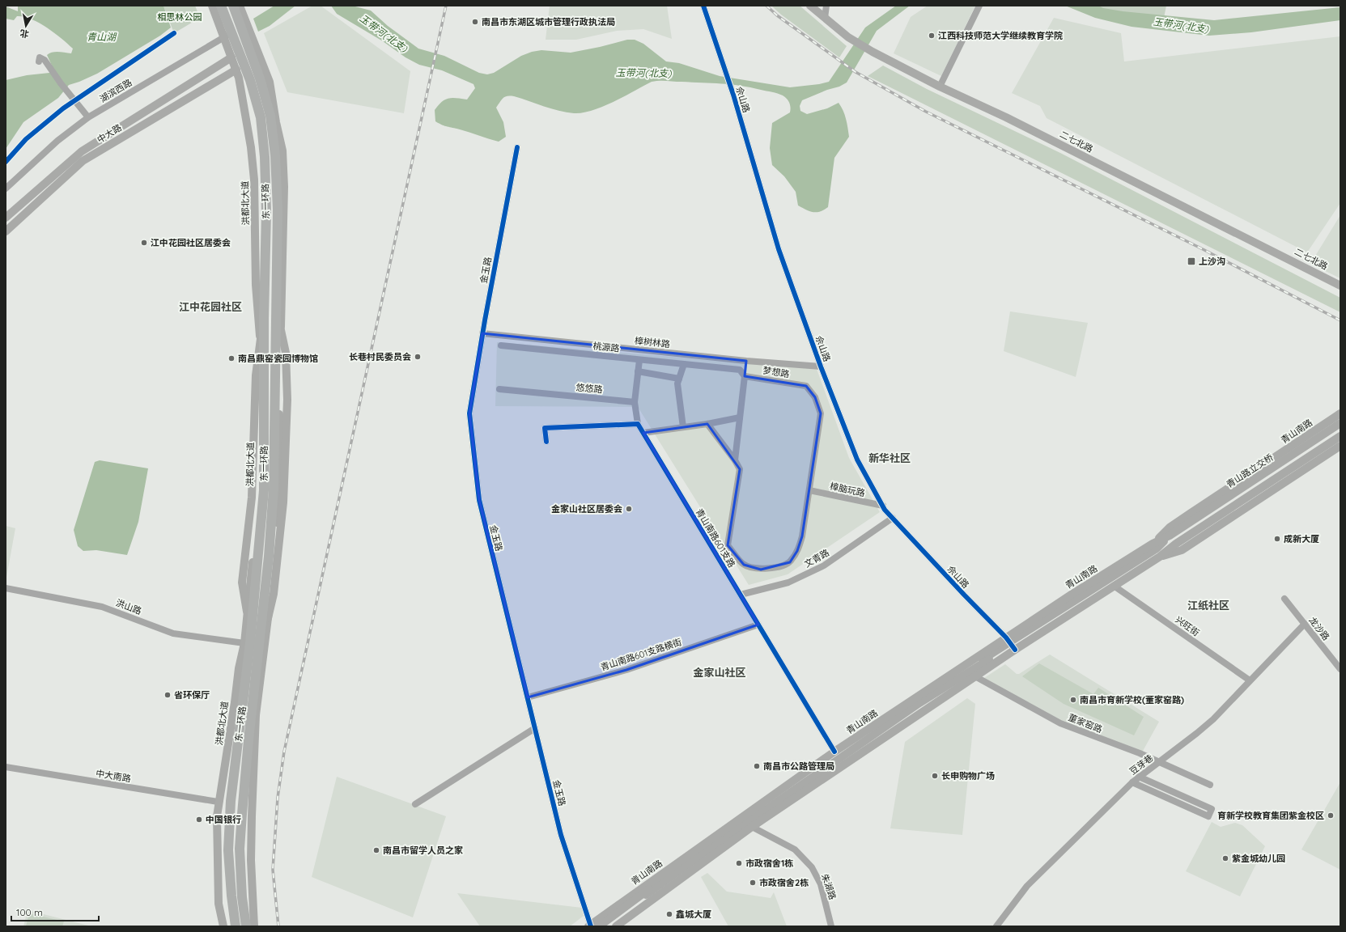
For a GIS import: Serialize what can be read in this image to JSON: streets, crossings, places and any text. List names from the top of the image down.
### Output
{
  "streets": {
    "highway": ["东一环路"],
    "main road": [
      "中大路",
      "二七北路",
      "洪都北大道",
      "青山南路",
      "青山路立交桥"
    ],
    "street": [
      "湖滨西路",
      "佘山路",
      "金玉路",
      "樟树林路",
      "桃源路",
      "梦想路",
      "悠悠路",
      "樟脑玩路",
      "青山南路601支路",
      "文青路",
      "洪山路",
      "兴旺街",
      "龙沙路",
      "青山南路601支路横街",
      "董家窑路",
      "豆芽巷",
      "中大南路",
      "朱湖路"
    ]
  },
  "crossings": [
    ["湖滨西路", "洪都北大道"],
    ["佘山路", "樟树林路"],
    ["佘山路", "青山南路"],
    ["佘山路", "樟脑玩路"],
    ["佘山路", "文青路"],
    ["中大路", "洪都北大道"],
    ["洪都北大道", "洪山路"],
    ["洪都北大道", "中大南路"],
    ["金玉路", "樟树林路"],
    ["金玉路", "青山南路"],
    ["金玉路", "青山南路601支路横街"],
    ["桃源路", "梦想路"],
    ["梦想路", "樟脑玩路"],
    ["青山南路", "青山路立交桥"],
    ["青山南路", "青山南路601支路"],
    ["青山南路", "兴旺街"],
    ["青山南路", "董家窑路"],
    ["青山南路", "朱湖路"],
    ["青山南路601支路", "文青路"],
    ["青山南路601支路", "青山南路601支路横街"],
    ["兴旺街", "豆芽巷"],
    ["龙沙路", "豆芽巷"],
    ["董家窑路", "豆芽巷"]
  ],
  "districts": [
    "江中花园社区",
    "新华社区",
    "江纸社区",
    "金家山社区"
  ],
  "water": ["玉带河(北支)", "青山湖"],
  "parks": ["相思林公园"],
  "places": {
    "other": [
      "南昌市东湖区城市管理行政执法局",
      "江西科技师范大学继续教育学院",
      "江中花园社区居委会",
      "长巷村民委员会",
      "南昌鼎窑瓷园博物馆",
      "金家山社区居委会",
      "成新大厦",
      "省环保厅",
      "南昌市育新学校(董家窑路)",
      "南昌市公路管理局",
      "长申购物广场",
      "育新学校教育集团紫金校区",
      "中国银行",
      "南昌市留学人员之家",
      "紫金城幼儿园",
      "市政宿舍1栋",
      "市政宿舍2栋",
      "鑫城大厦"
    ],
    "transit": ["上沙沟"]
  },
  "scale_bar": "100 m",
  "north": "bottom"
}
